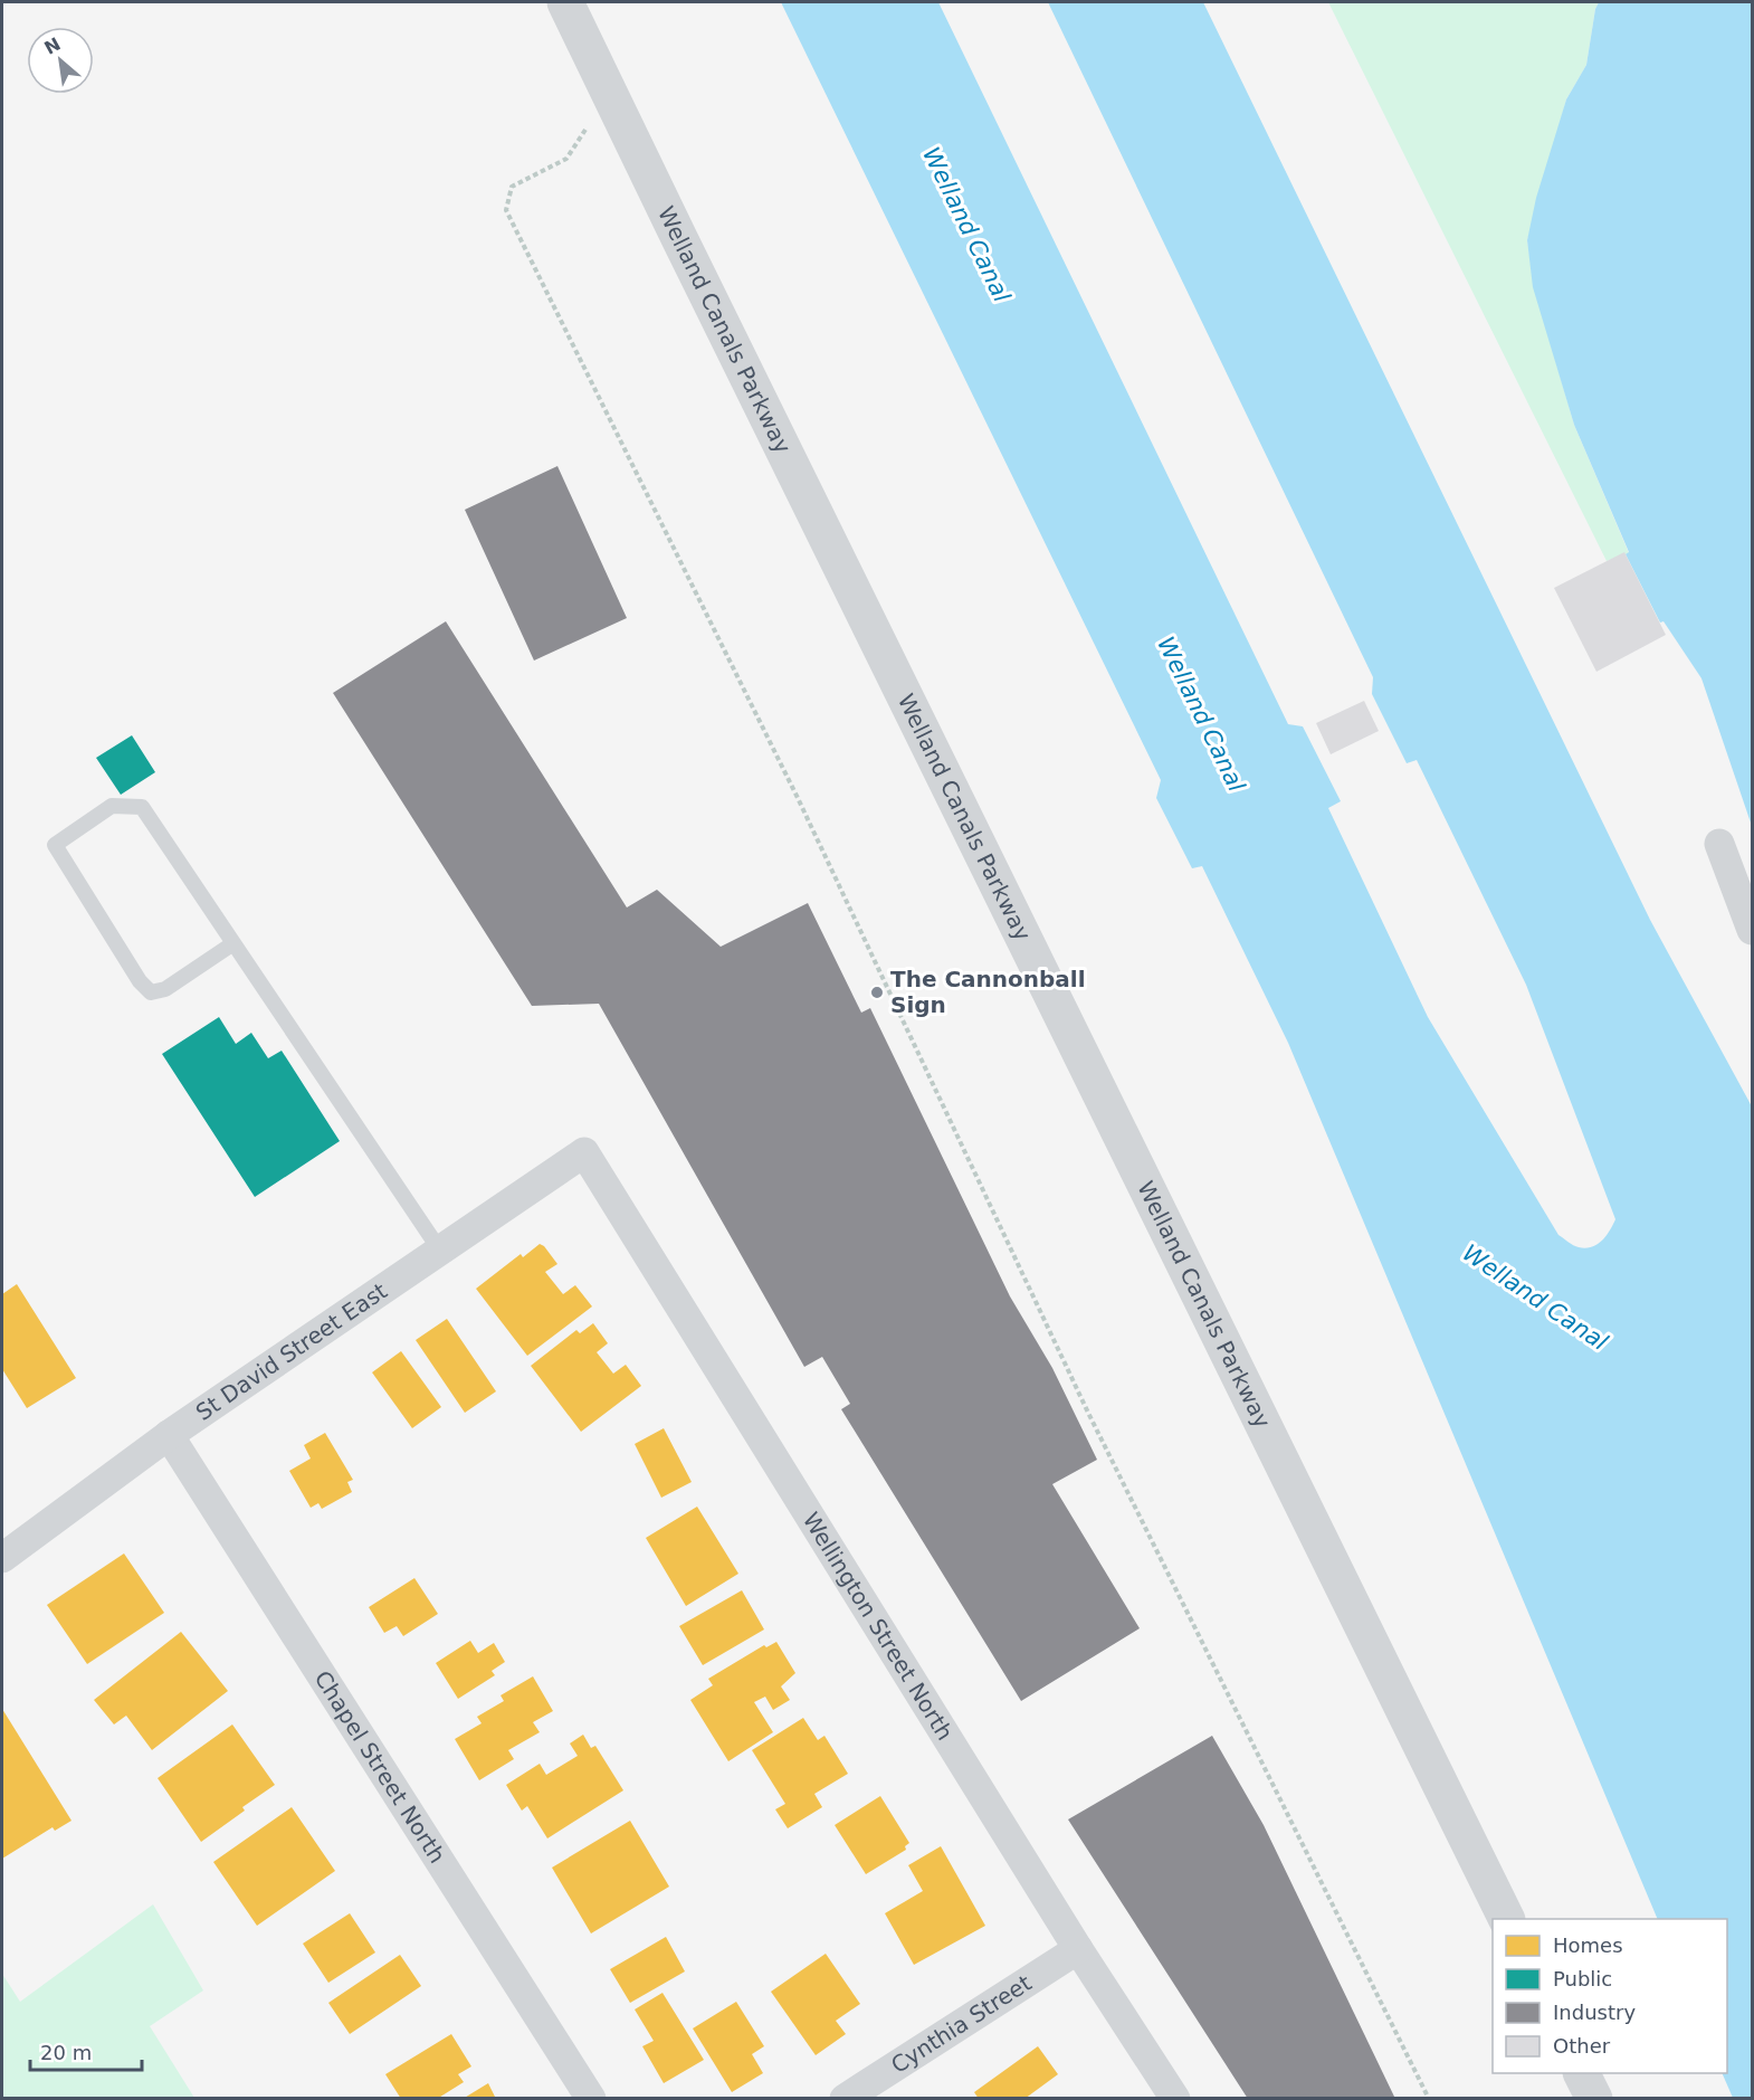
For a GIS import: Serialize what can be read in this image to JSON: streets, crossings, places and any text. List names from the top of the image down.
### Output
{
  "streets": {
    "street": [
      "Welland Canals Parkway",
      "St David Street East",
      "Wellington Street North",
      "Chapel Street North",
      "Cynthia Street"
    ]
  },
  "crossings": [
    ["St David Street East", "Wellington Street North"],
    ["St David Street East", "Chapel Street North"],
    ["Wellington Street North", "Cynthia Street"]
  ],
  "water": ["Welland Canal"],
  "places": ["The Cannonball Sign"],
  "legend": [
    "Homes",
    "Public",
    "Industry",
    "Other"
  ],
  "scale_bar": "20 m",
  "north": "top left"
}
